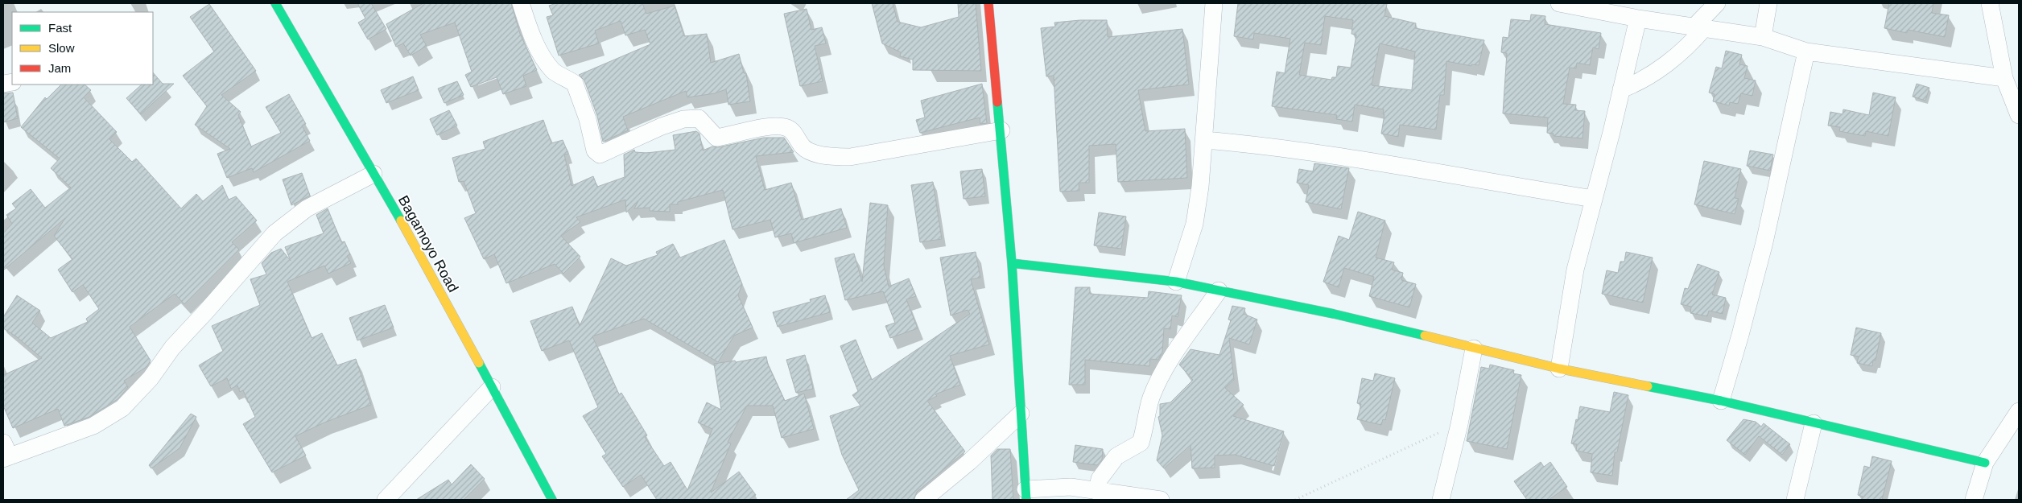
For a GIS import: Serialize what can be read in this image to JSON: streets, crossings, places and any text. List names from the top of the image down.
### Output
{
  "streets": {
    "main road": ["Bagamoyo Road"]
  },
  "legend": ["Fast", "Slow", "Jam"]
}
